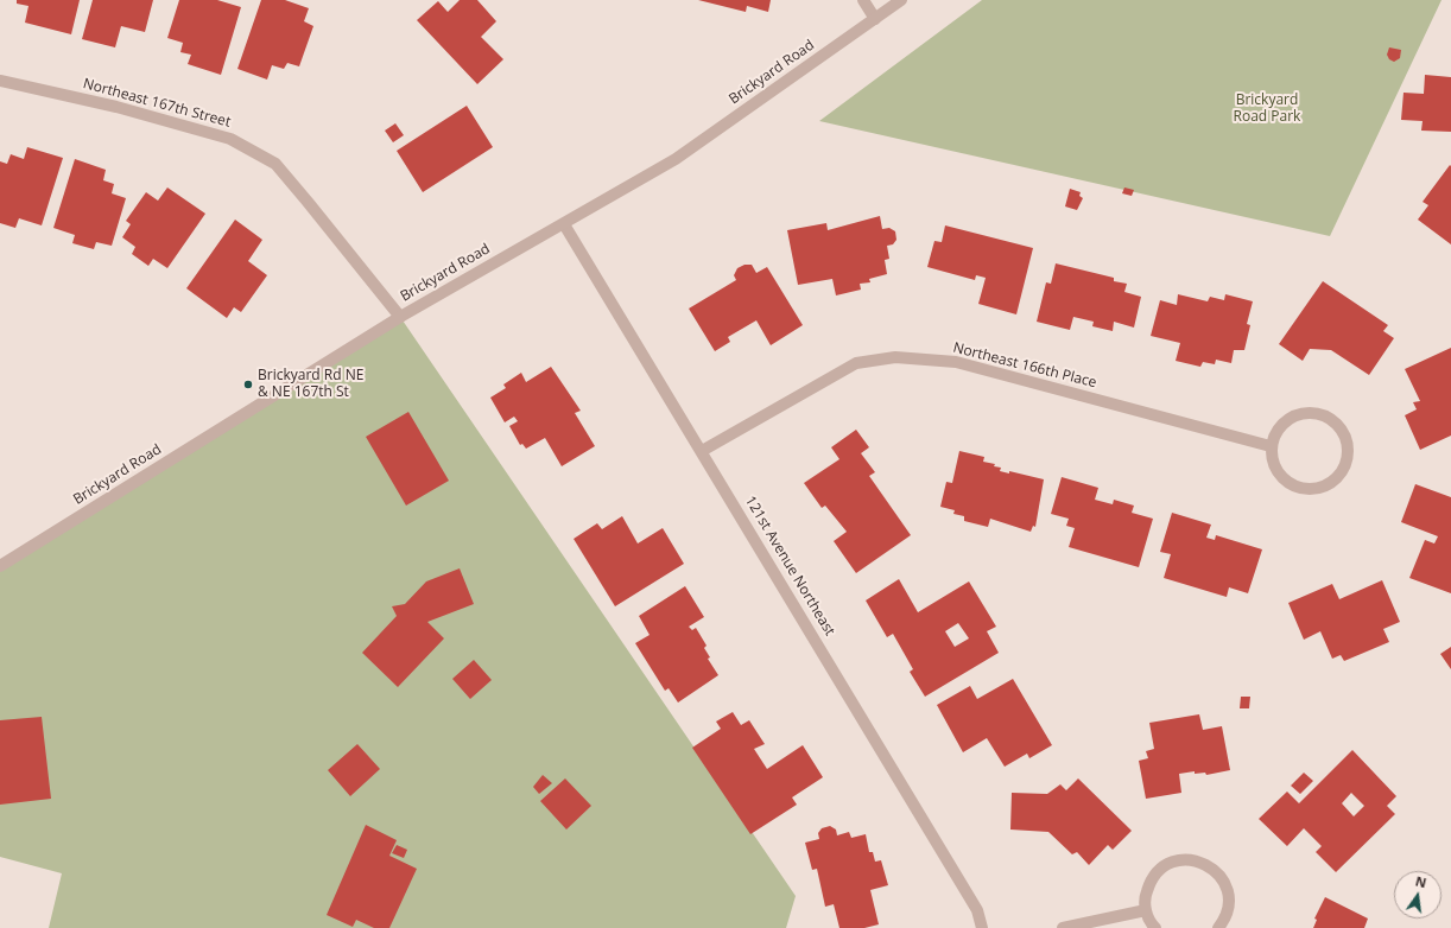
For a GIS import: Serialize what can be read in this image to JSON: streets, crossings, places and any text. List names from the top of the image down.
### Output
{
  "streets": {
    "street": [
      "Brickyard Road",
      "Northeast 167th Street",
      "Northeast 166th Place",
      "121st Avenue Northeast"
    ]
  },
  "crossings": [
    ["Brickyard Road", "Northeast 167th Street"],
    ["Brickyard Road", "121st Avenue Northeast"],
    ["Northeast 166th Place", "121st Avenue Northeast"]
  ],
  "parks": ["Brickyard Road Park"],
  "places": ["Brickyard Rd NE & NE 167th St"],
  "north": "top"
}
